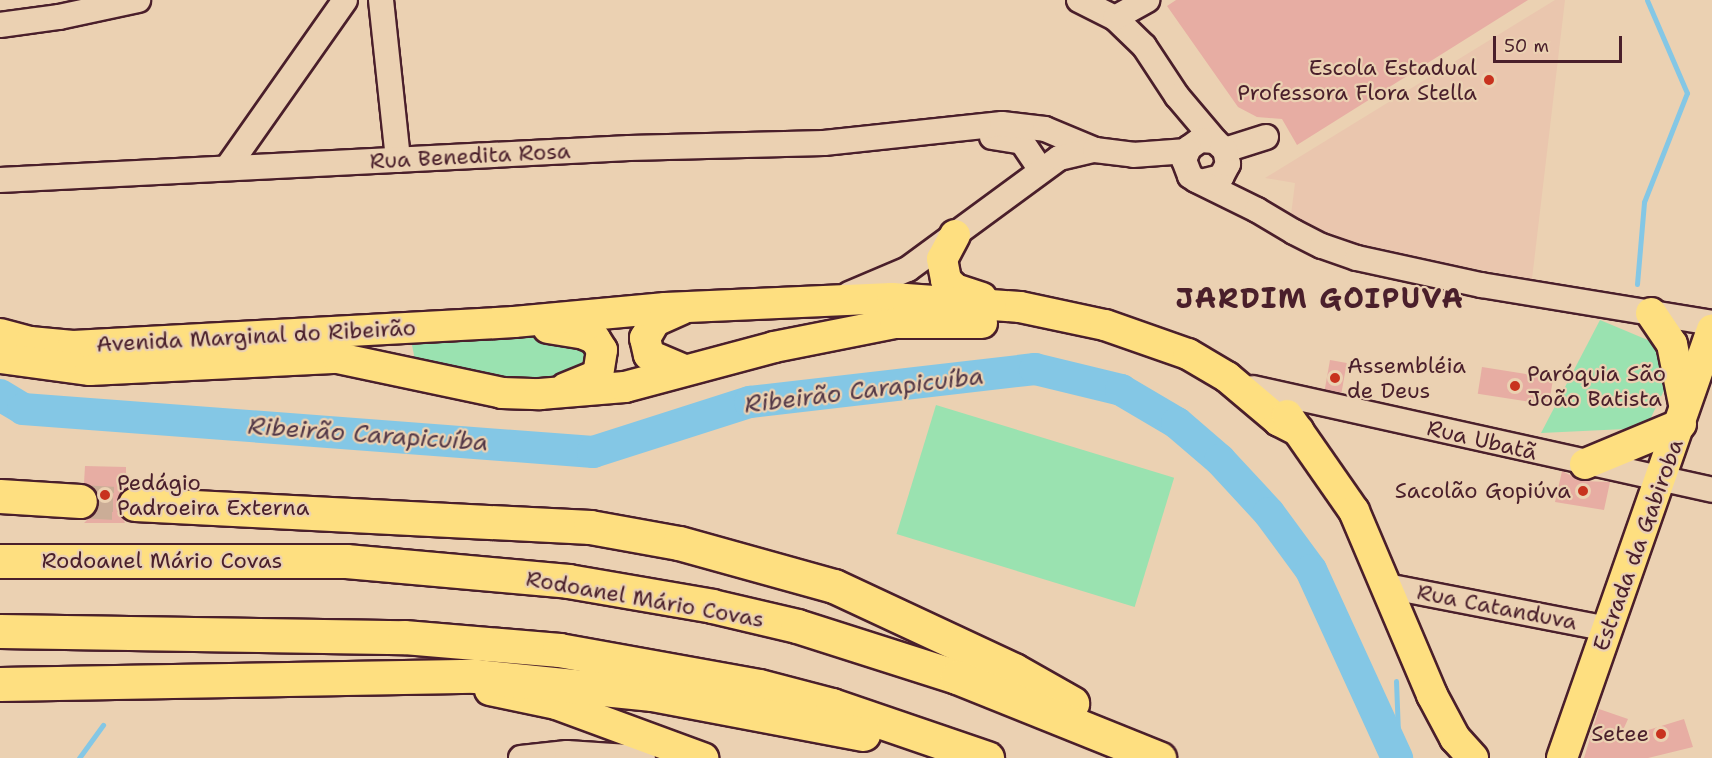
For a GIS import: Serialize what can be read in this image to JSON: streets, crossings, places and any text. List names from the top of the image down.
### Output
{
  "streets": {
    "highway": ["Rodoanel Mário Covas"],
    "main road": ["Avenida Marginal do Ribeirão", "Estrada da Gabiroba"],
    "street": ["Rua Benedita Rosa", "Rua Ubatã", "Rua Catanduva"]
  },
  "crossings": [
    ["Rua Ubatã", "Estrada da Gabiroba"],
    ["Estrada da Gabiroba", "Rua Catanduva"]
  ],
  "districts": ["JARDIM GOIPUVA"],
  "water": ["Ribeirão Carapicuíba"],
  "places": [
    "Escola Estadual Professora Flora Stella",
    "Assembléia de Deus",
    "Paróquia São João Batista",
    "Sacolão Gopiúva",
    "Pedágio Padroeira Externa",
    "Setee"
  ],
  "scale_bar": "50 m"
}
